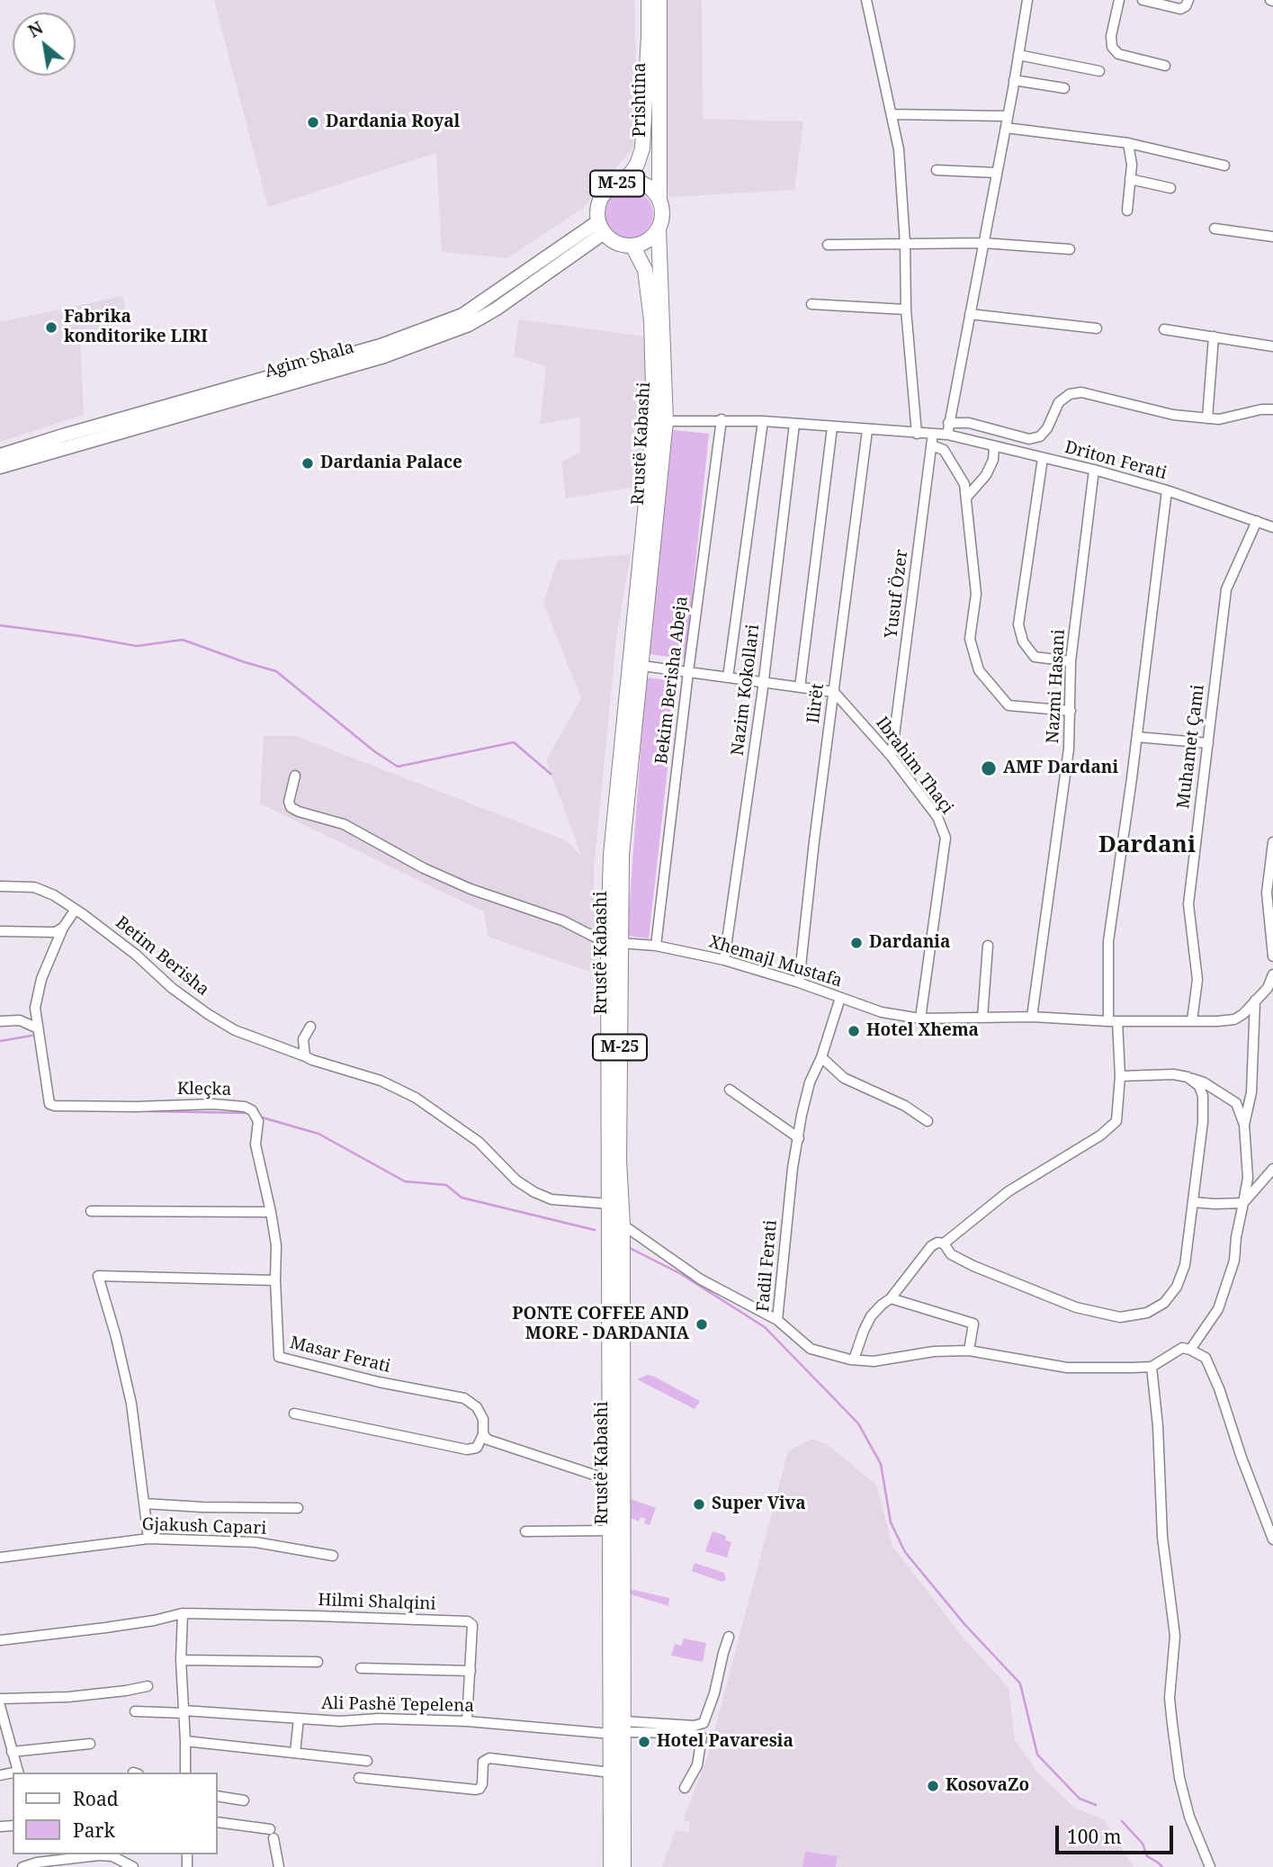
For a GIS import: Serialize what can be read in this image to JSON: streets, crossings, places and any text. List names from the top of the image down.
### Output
{
  "streets": {
    "main road": [
      "Prishtina",
      "M-25",
      "Agim Shala",
      "Rrustë Kabashi"
    ],
    "street": [
      "Driton Ferati",
      "Yusuf Özer",
      "Bekim Berisha Abeja",
      "Nazmi Hasani",
      "Nazim Kokollari",
      "Ilirët",
      "Muhamet Çami",
      "Ibrahim Thaçi",
      "Betim Berisha",
      "Xhemajl Mustafa",
      "Kleçka",
      "Fadil Ferati",
      "Masar Ferati",
      "Gjakush Capari",
      "Hilmi Shalqini",
      "Ali Pashë Tepelena"
    ]
  },
  "crossings": [
    ["Prishtina", "M-25"],
    ["Prishtina", "Agim Shala"],
    ["Prishtina", "Rrustë Kabashi"],
    ["M-25", "Agim Shala"],
    ["M-25", "Rrustë Kabashi"],
    ["Agim Shala", "Rrustë Kabashi"],
    ["Rrustë Kabashi", "Driton Ferati"],
    ["Rrustë Kabashi", "Betim Berisha"],
    ["Rrustë Kabashi", "Xhemajl Mustafa"],
    ["Rrustë Kabashi", "Ali Pashë Tepelena"],
    ["Driton Ferati", "Yusuf Özer"],
    ["Driton Ferati", "Bekim Berisha Abeja"],
    ["Driton Ferati", "Nazmi Hasani"],
    ["Driton Ferati", "Nazim Kokollari"],
    ["Driton Ferati", "Ilirët"],
    ["Driton Ferati", "Muhamet Çami"],
    ["Yusuf Özer", "Ibrahim Thaçi"],
    ["Bekim Berisha Abeja", "Xhemajl Mustafa"],
    ["Nazmi Hasani", "Xhemajl Mustafa"],
    ["Nazim Kokollari", "Xhemajl Mustafa"],
    ["Ilirët", "Ibrahim Thaçi"],
    ["Ilirët", "Xhemajl Mustafa"],
    ["Muhamet Çami", "Xhemajl Mustafa"],
    ["Ibrahim Thaçi", "Xhemajl Mustafa"],
    ["Xhemajl Mustafa", "Fadil Ferati"],
    ["Kleçka", "Masar Ferati"],
    ["Hilmi Shalqini", "Ali Pashë Tepelena"]
  ],
  "districts": ["Dardani"],
  "places": [
    "Dardania Royal",
    "Fabrika konditorike LIRI",
    "Dardania Palace",
    "AMF Dardani",
    "Dardania",
    "Hotel Xhema",
    "PONTE COFFEE AND MORE - DARDANIA",
    "Super Viva",
    "Hotel Pavaresia",
    "KosovaZo"
  ],
  "legend": ["Road", "Park"],
  "scale_bar": "100 m",
  "north": "top left"
}
